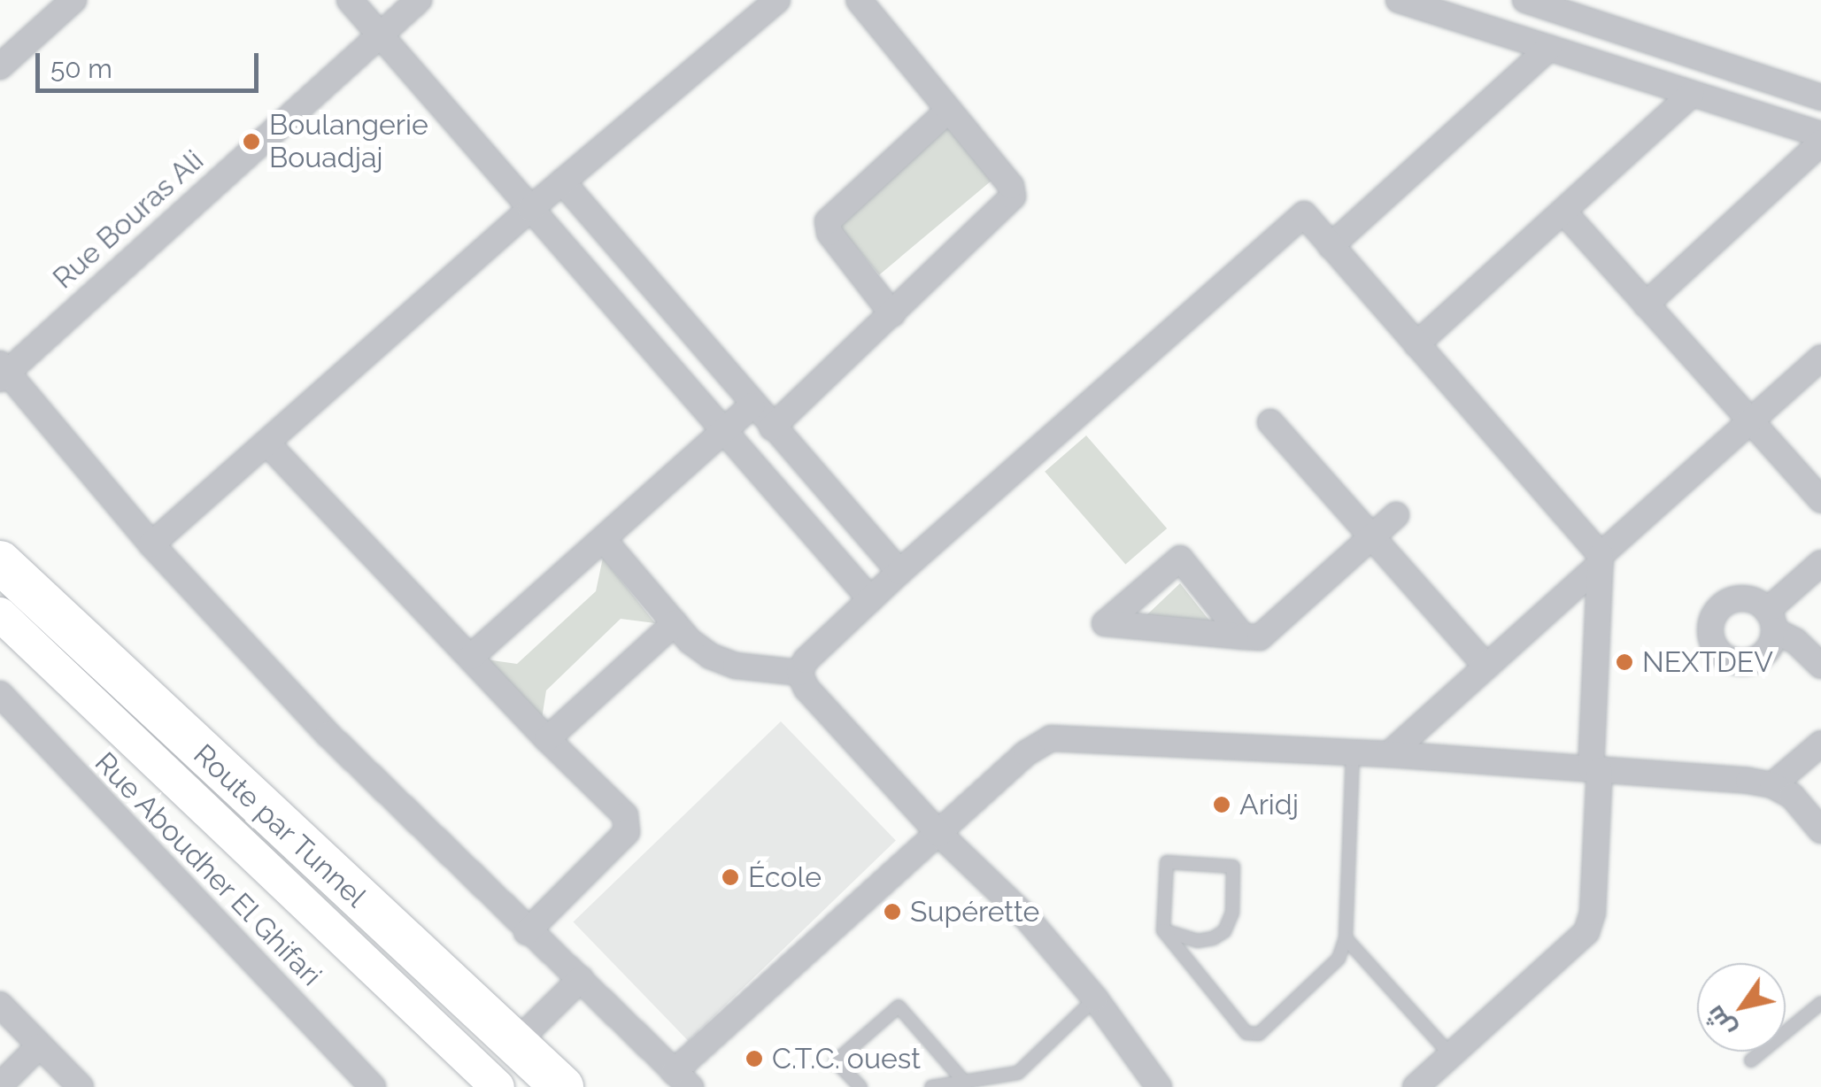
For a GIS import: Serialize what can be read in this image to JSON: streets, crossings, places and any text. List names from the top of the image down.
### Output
{
  "streets": {
    "highway": ["Route par Tunnel"],
    "street": ["Rue Bouras Ali", "Rue Aboudher El Ghifari"]
  },
  "places": [
    "Boulangerie Bouadjaj",
    "NEXTDEV",
    "Aridj",
    "École",
    "Supérette",
    "C.T.C. ouest"
  ],
  "scale_bar": "50 m",
  "north": "bottom left"
}
